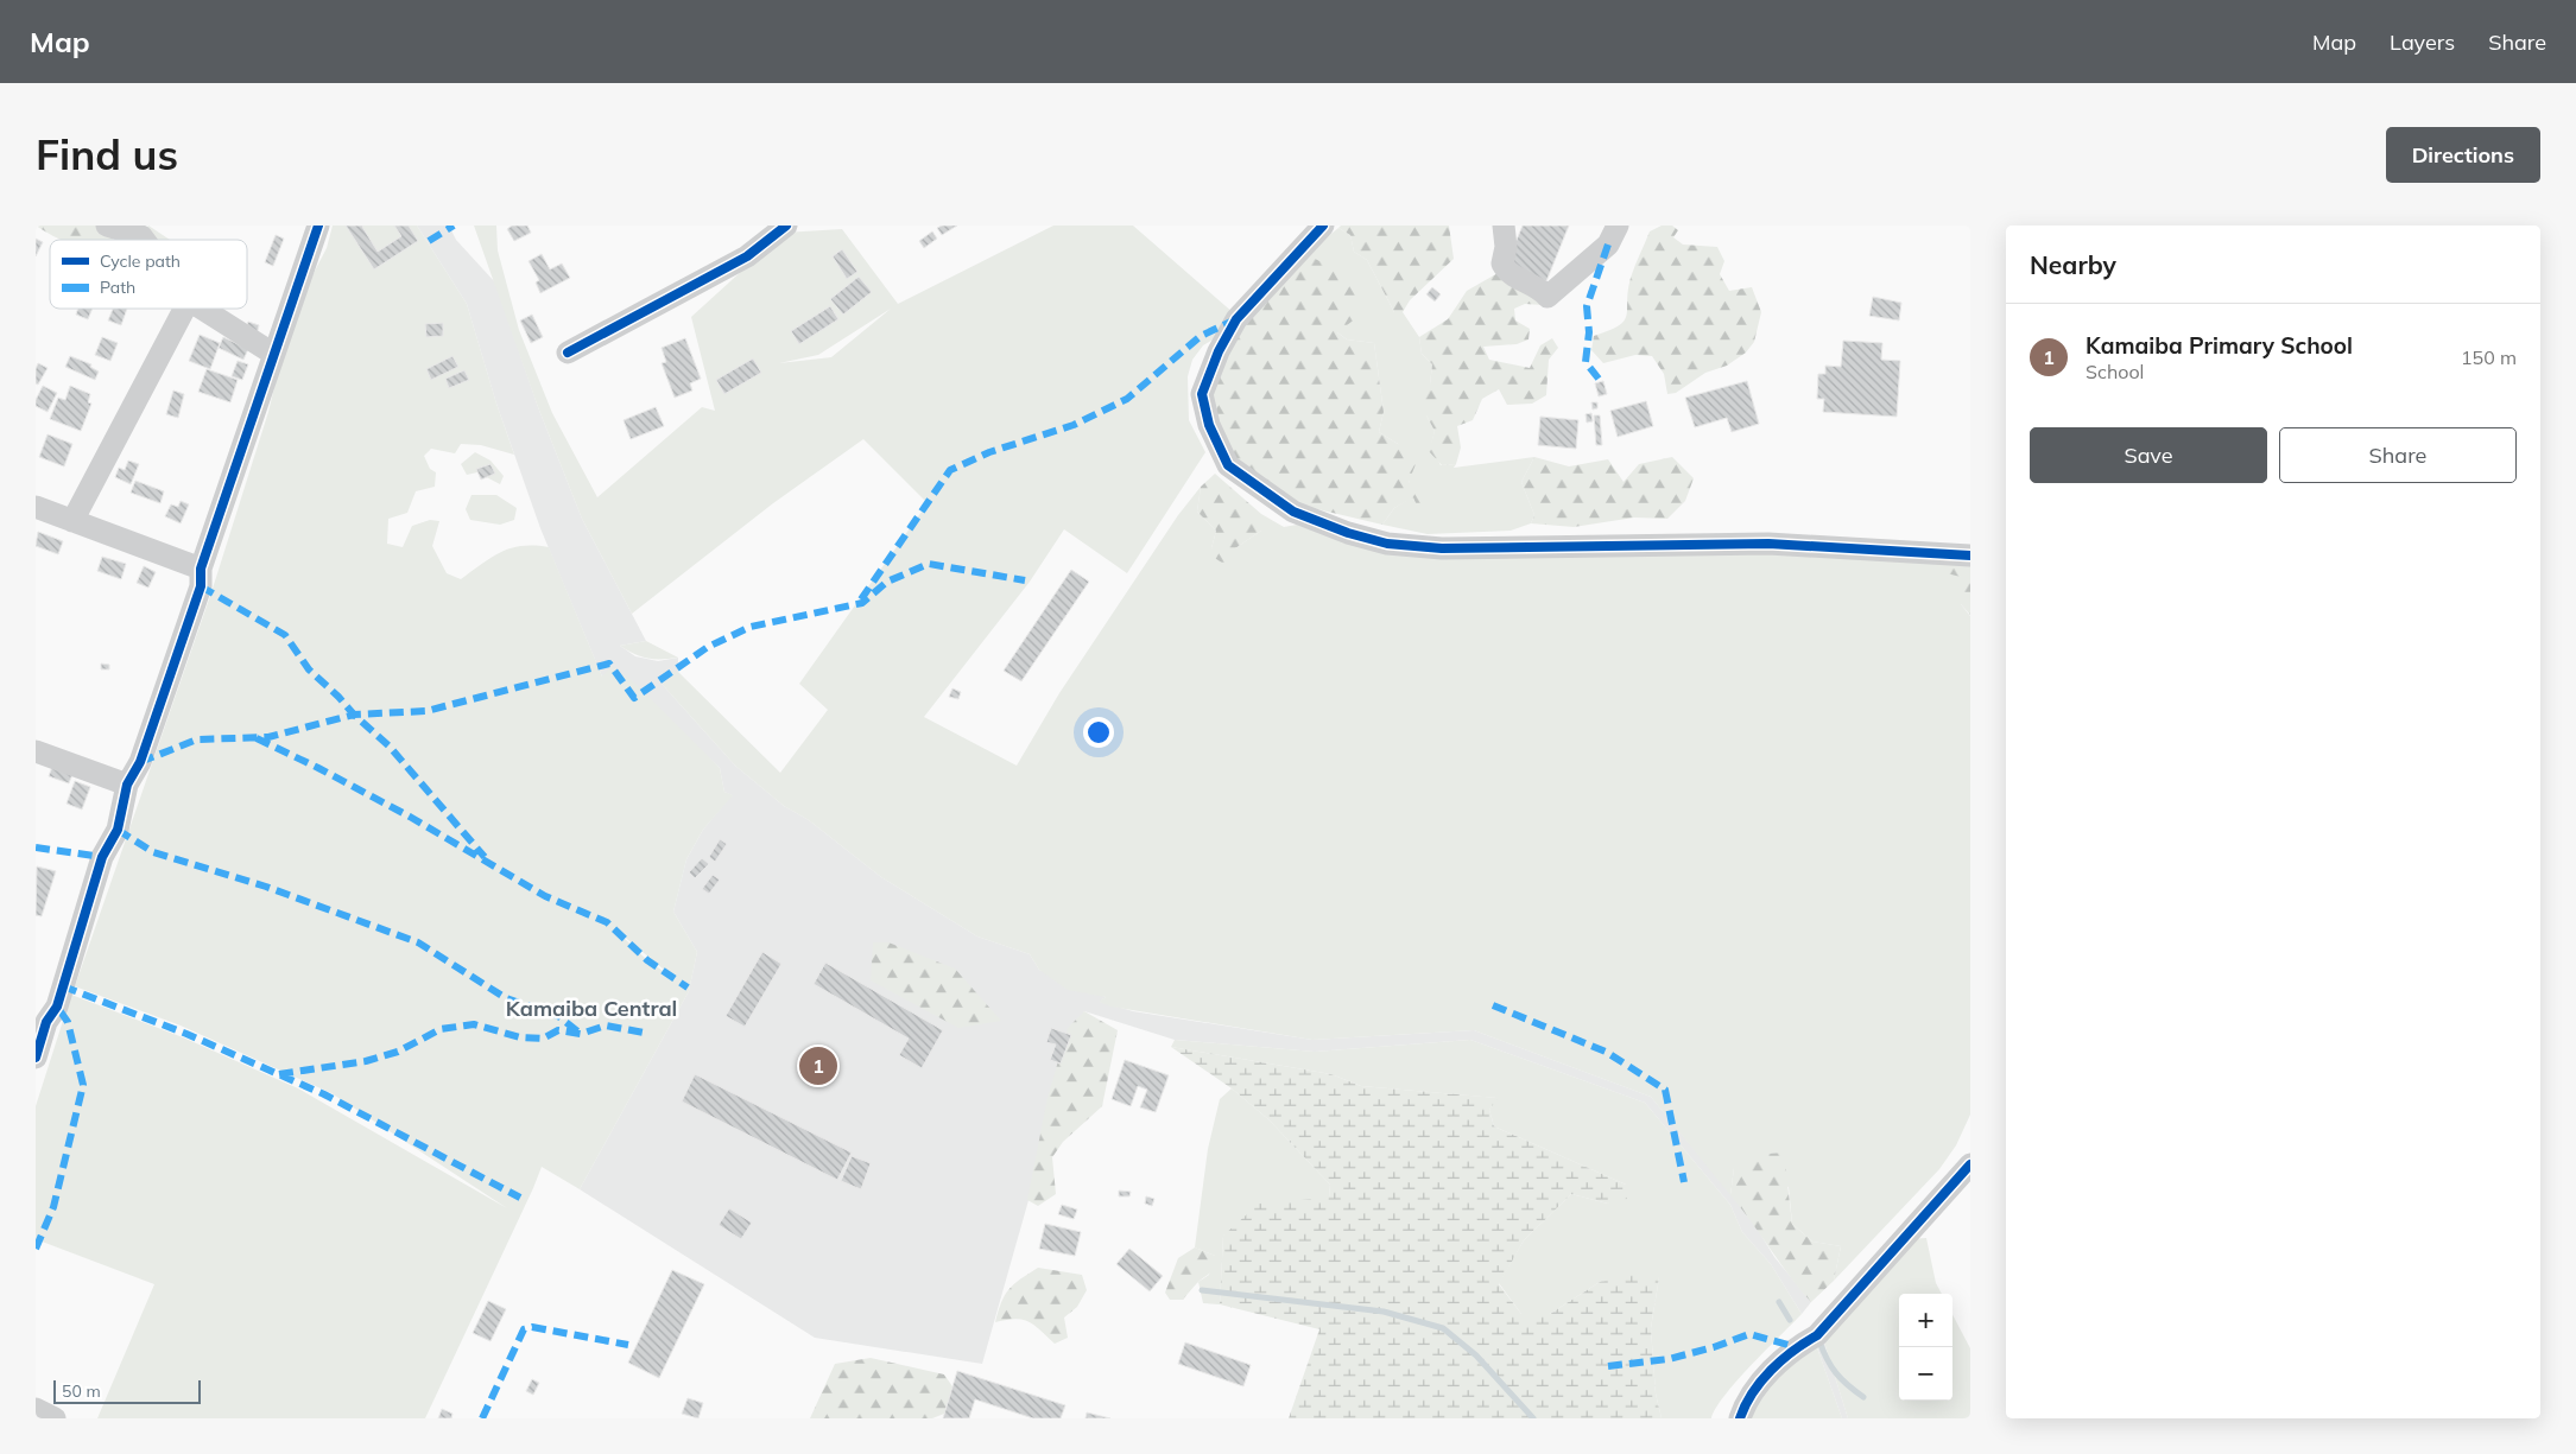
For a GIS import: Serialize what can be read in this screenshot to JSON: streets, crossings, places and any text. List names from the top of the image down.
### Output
{
  "districts": ["Kamaiba Central"],
  "legend": ["Cycle path", "Path"],
  "scale_bar": "50 m",
  "page": {
    "header": "Map",
    "nav": ["Map", "Layers", "Share"],
    "buttons": [
      "Directions",
      ["Save", "Share"]
    ],
    "title": "Find us",
    "heading": "Nearby",
    "list": [
      {
        "mark": "1",
        "name": "Kamaiba Primary School",
        "note": "School",
        "value": "150 m"
      }
    ],
    "pins": "1",
    "map_buttons": ["+", "−"],
    "scale": "50 m"
  }
}
